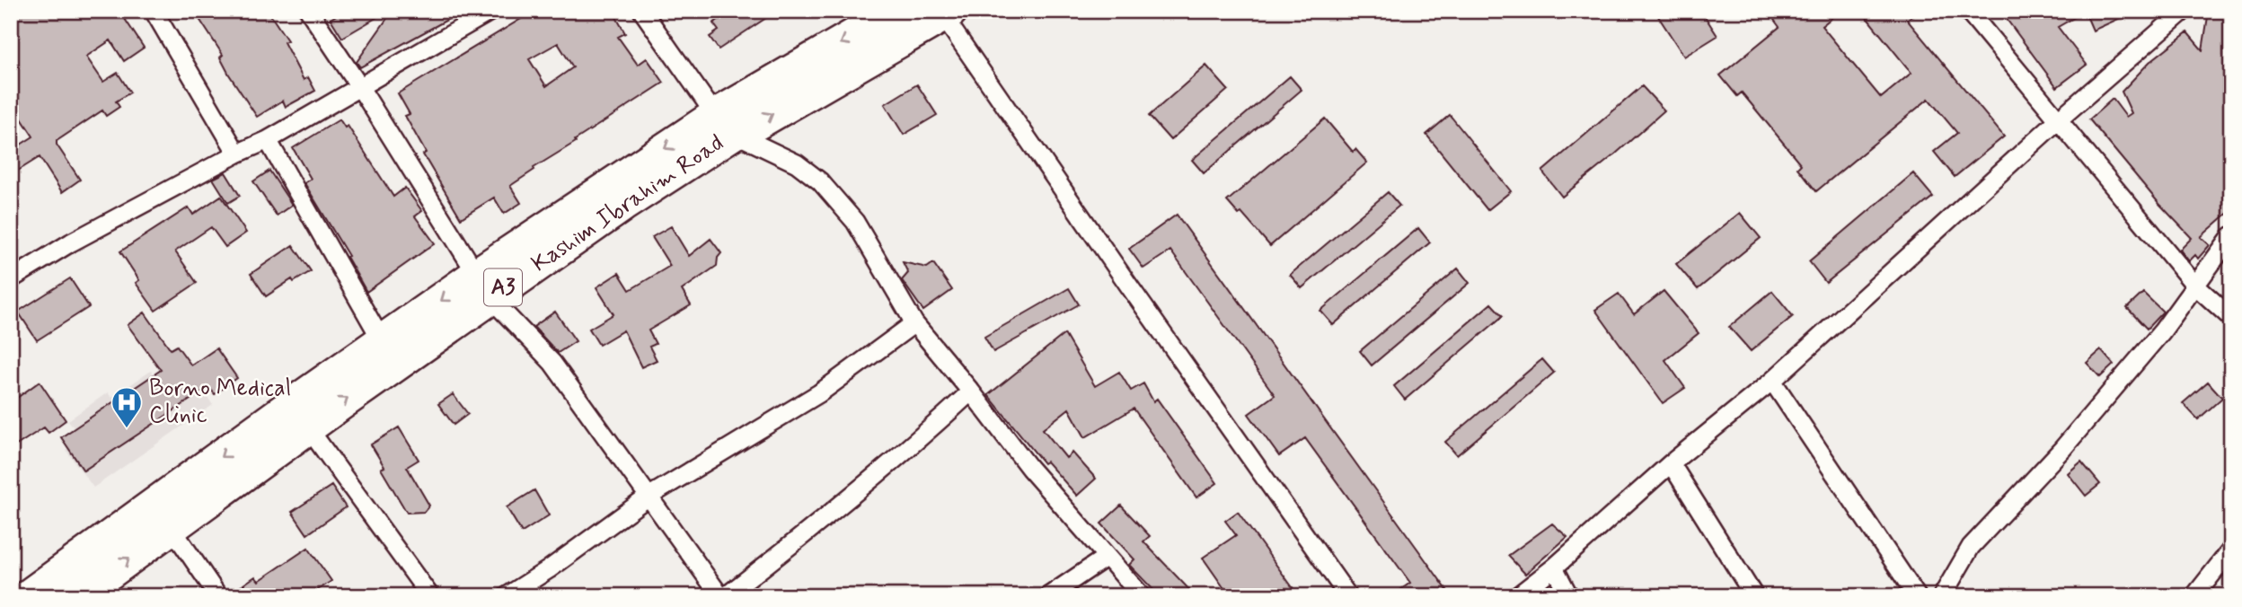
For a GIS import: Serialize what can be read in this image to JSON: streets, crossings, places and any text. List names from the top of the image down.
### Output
{
  "streets": {
    "highway": ["Kashim Ibrahim Road", "A3"]
  },
  "places": {
    "hospital": ["Borno Medical Clinic"]
  }
}
